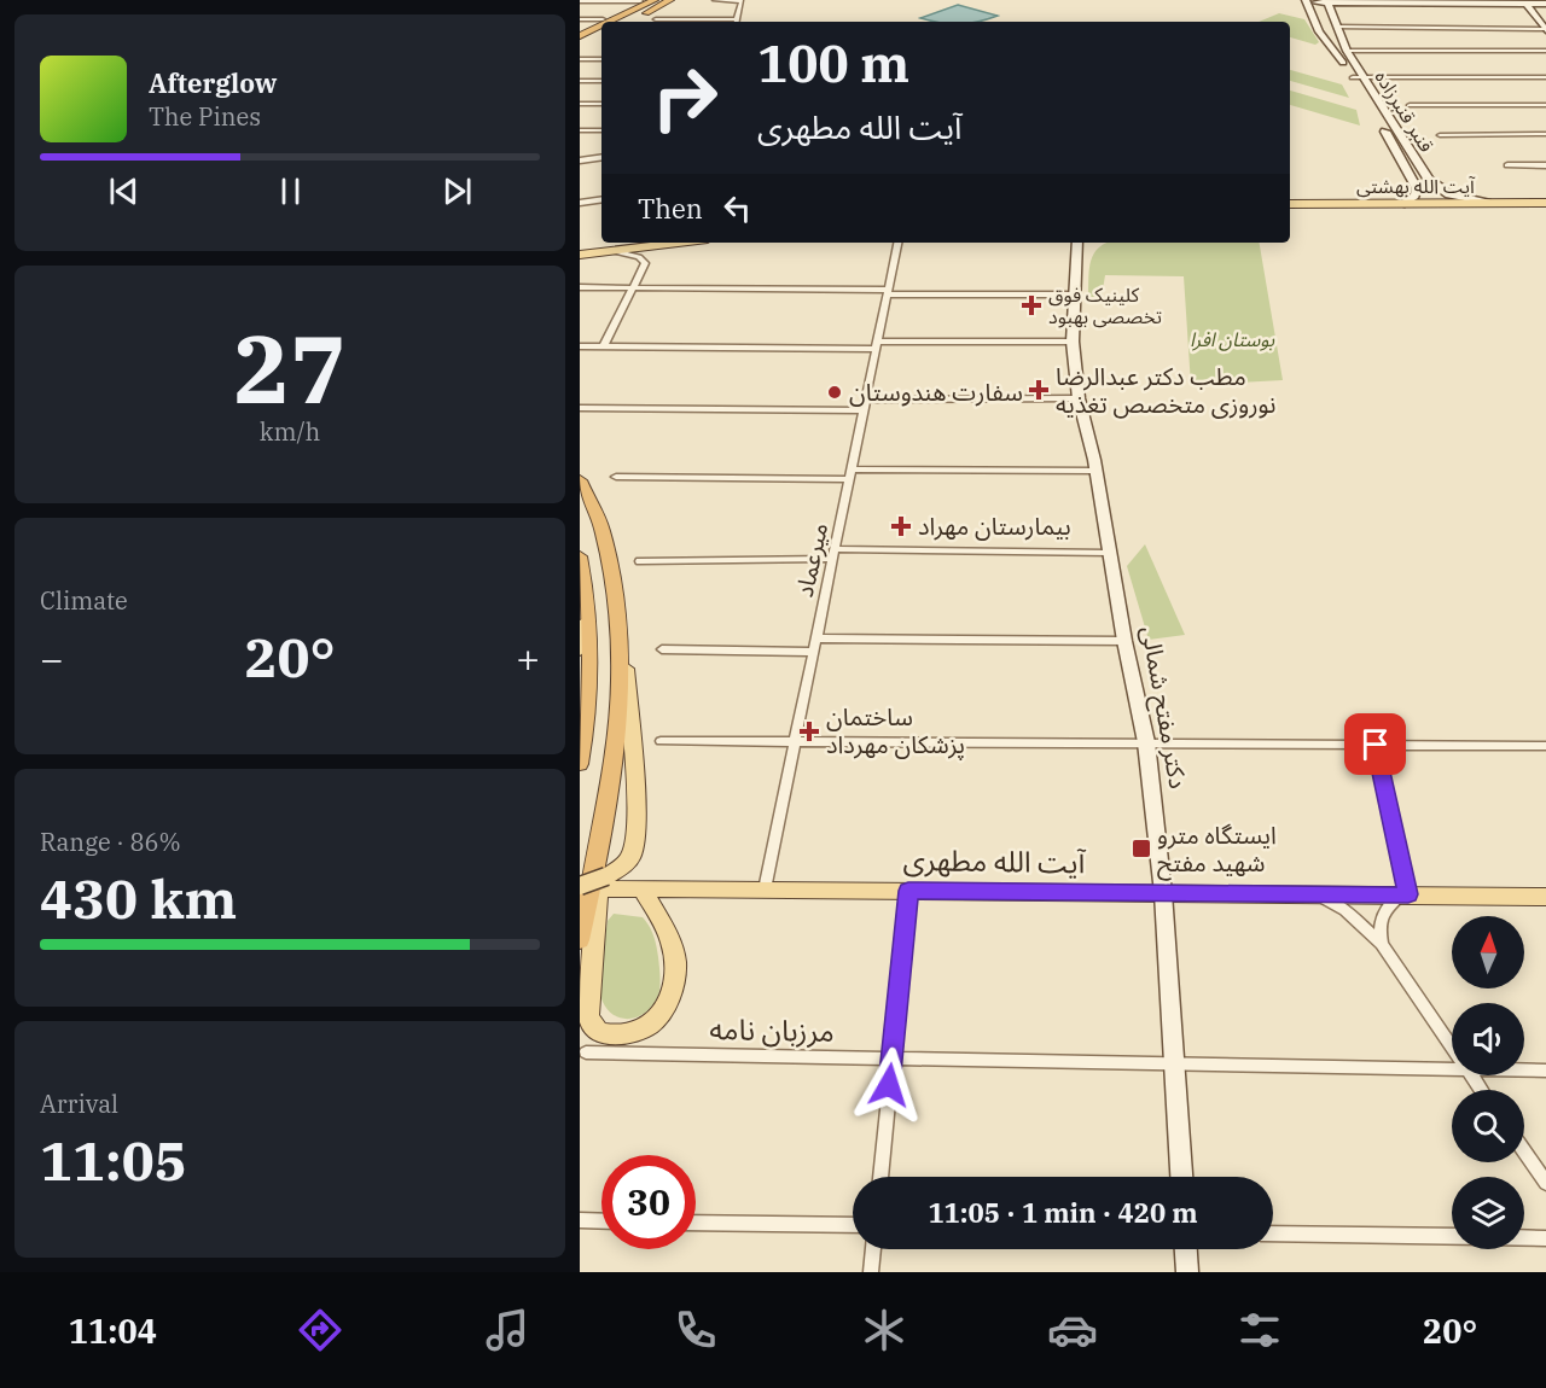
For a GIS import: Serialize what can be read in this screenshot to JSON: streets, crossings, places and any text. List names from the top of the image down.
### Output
{
  "streets": {
    "main road": [
      "قنبر قنبرزاده",
      "آیت الله بهشتی",
      "دکتر مفتح شمالی",
      "آیت الله مطهری"
    ],
    "street": ["میرعماد", "مرزبان نامه"]
  },
  "crossings": [
    ["قنبر قنبرزاده", "آیت الله بهشتی"],
    ["میرعماد", "آیت الله مطهری"],
    ["دکتر مفتح شمالی", "آیت الله مطهری"],
    ["دکتر مفتح شمالی", "مرزبان نامه"]
  ],
  "parks": ["بوستان افرا"],
  "places": {
    "health": [
      "کلینیک فوق تخصصی بهبود",
      "مطب دکتر عبدالرضا نوروزی متخصص تغذیه",
      "بیمارستان مهراد",
      "ساختمان پزشکان مهرداد"
    ],
    "other": ["سفارت هندوستان"],
    "transit": ["ایستگاه مترو شهید مفتح"]
  },
  "north": "top",
  "page": {
    "turn": ["100 m", "آیت الله مطهری"],
    "song": ["Afterglow", "The Pines"],
    "then": "Then",
    "tile": [
      ["27", "km/h"],
      "Climate",
      ["Range · 86%", "430 km"],
      ["Arrival", "11:05"]
    ],
    "heat": ["−", "20°", "+"],
    "limit": "30",
    "trip": "11:05 · 1 min · 420 m",
    "tabs": ["11:04", "20°"]
  }
}
